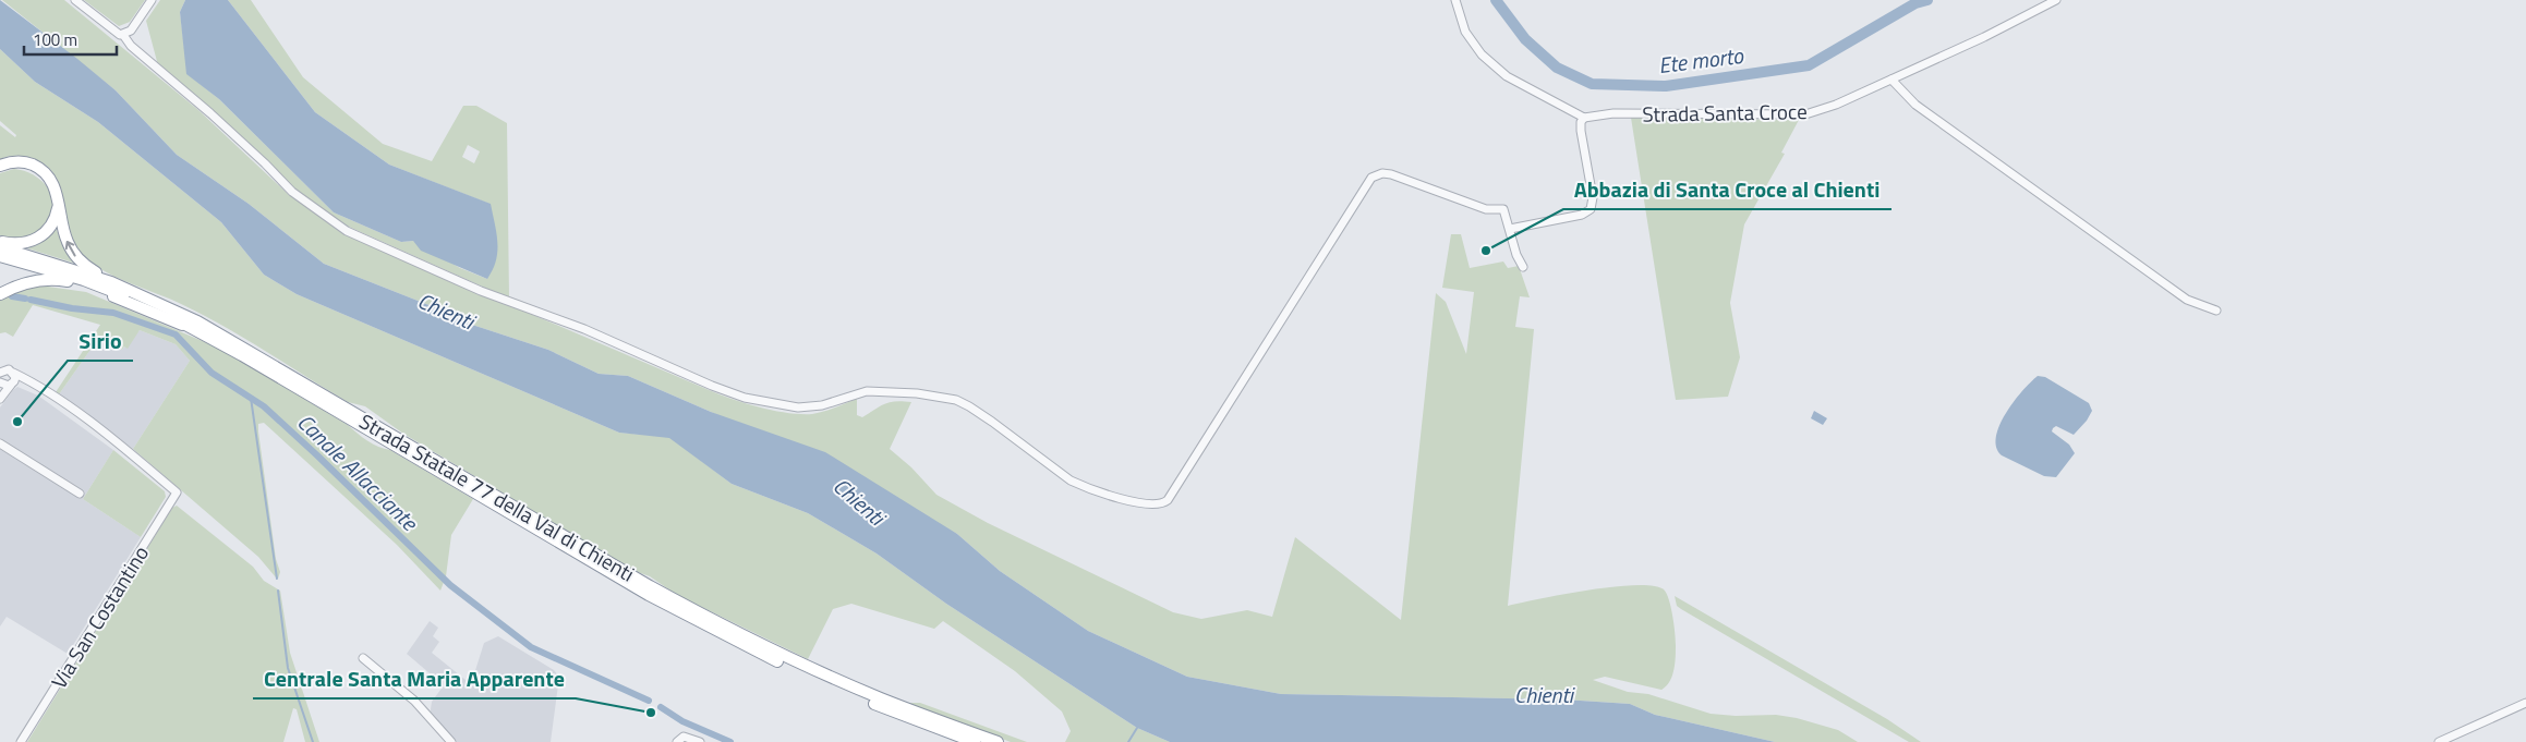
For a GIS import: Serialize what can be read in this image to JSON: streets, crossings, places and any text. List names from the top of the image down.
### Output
{
  "streets": {
    "highway": ["Strada Statale 77 della Val di Chienti"],
    "street": ["Strada Santa Croce", "Via San Costantino"]
  },
  "water": ["Ete morto", "Chienti", "Canale Allacciante"],
  "places": ["Abbazia di Santa Croce al Chienti", "Sirio", "Centrale Santa Maria Apparente"],
  "scale_bar": "100 m"
}
